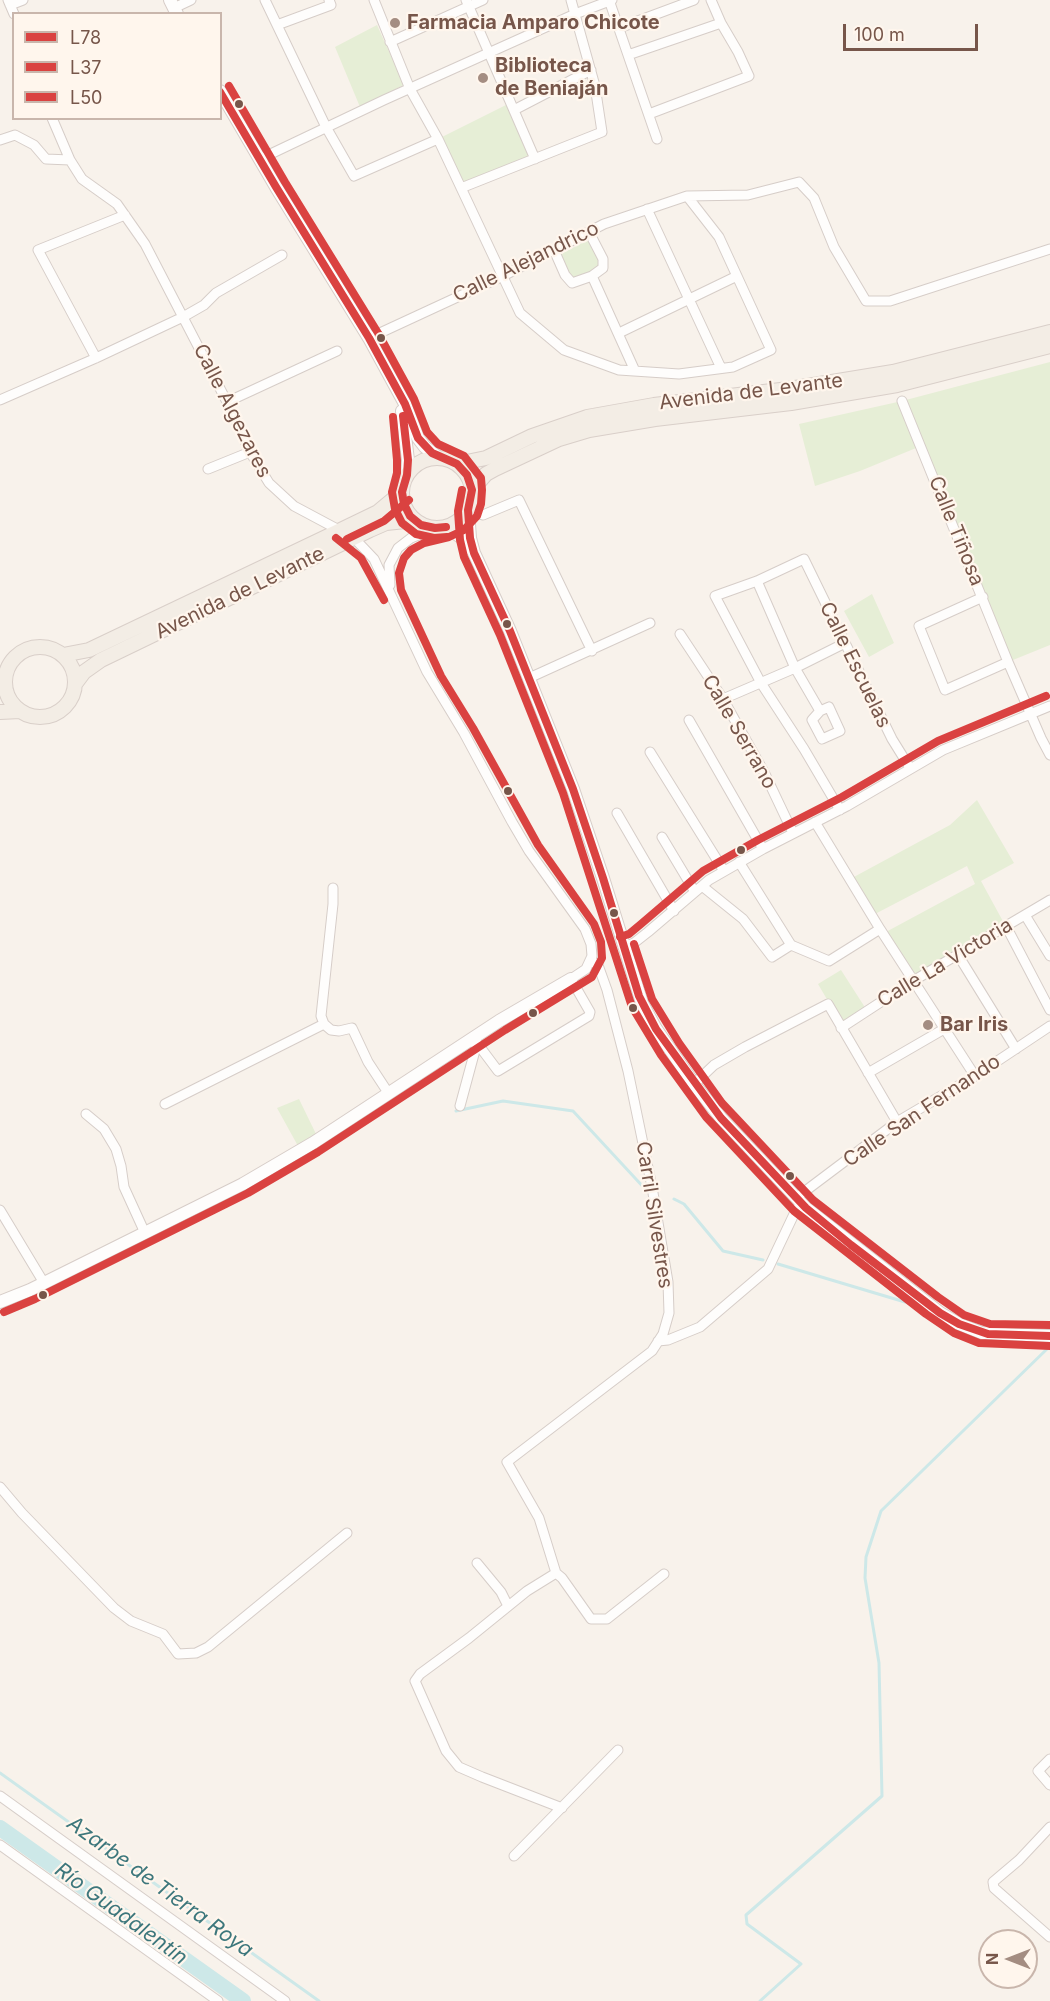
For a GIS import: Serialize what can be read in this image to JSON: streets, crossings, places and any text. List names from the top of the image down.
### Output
{
  "streets": {
    "main road": ["Avenida de Levante"],
    "street": [
      "Calle Alejandrico",
      "Calle Algezares",
      "Calle Tiñosa",
      "Calle Escuelas",
      "Calle Serrano",
      "Calle La Victoria",
      "Calle San Fernando",
      "Carril Silvestres"
    ]
  },
  "crossings": [
    ["Avenida de Levante", "Calle Algezares"],
    ["Calle Algezares", "Carril Silvestres"]
  ],
  "water": ["Azarbe de Tierra Roya", "Río Guadalentín"],
  "places": ["Farmacia Amparo Chicote", "Biblioteca de Beniaján", "Bar Iris"],
  "lines": ["transit line L37", "transit line L78", "transit line L50"],
  "legend": ["L78", "L37", "L50"],
  "scale_bar": "100 m",
  "north": "left"
}
